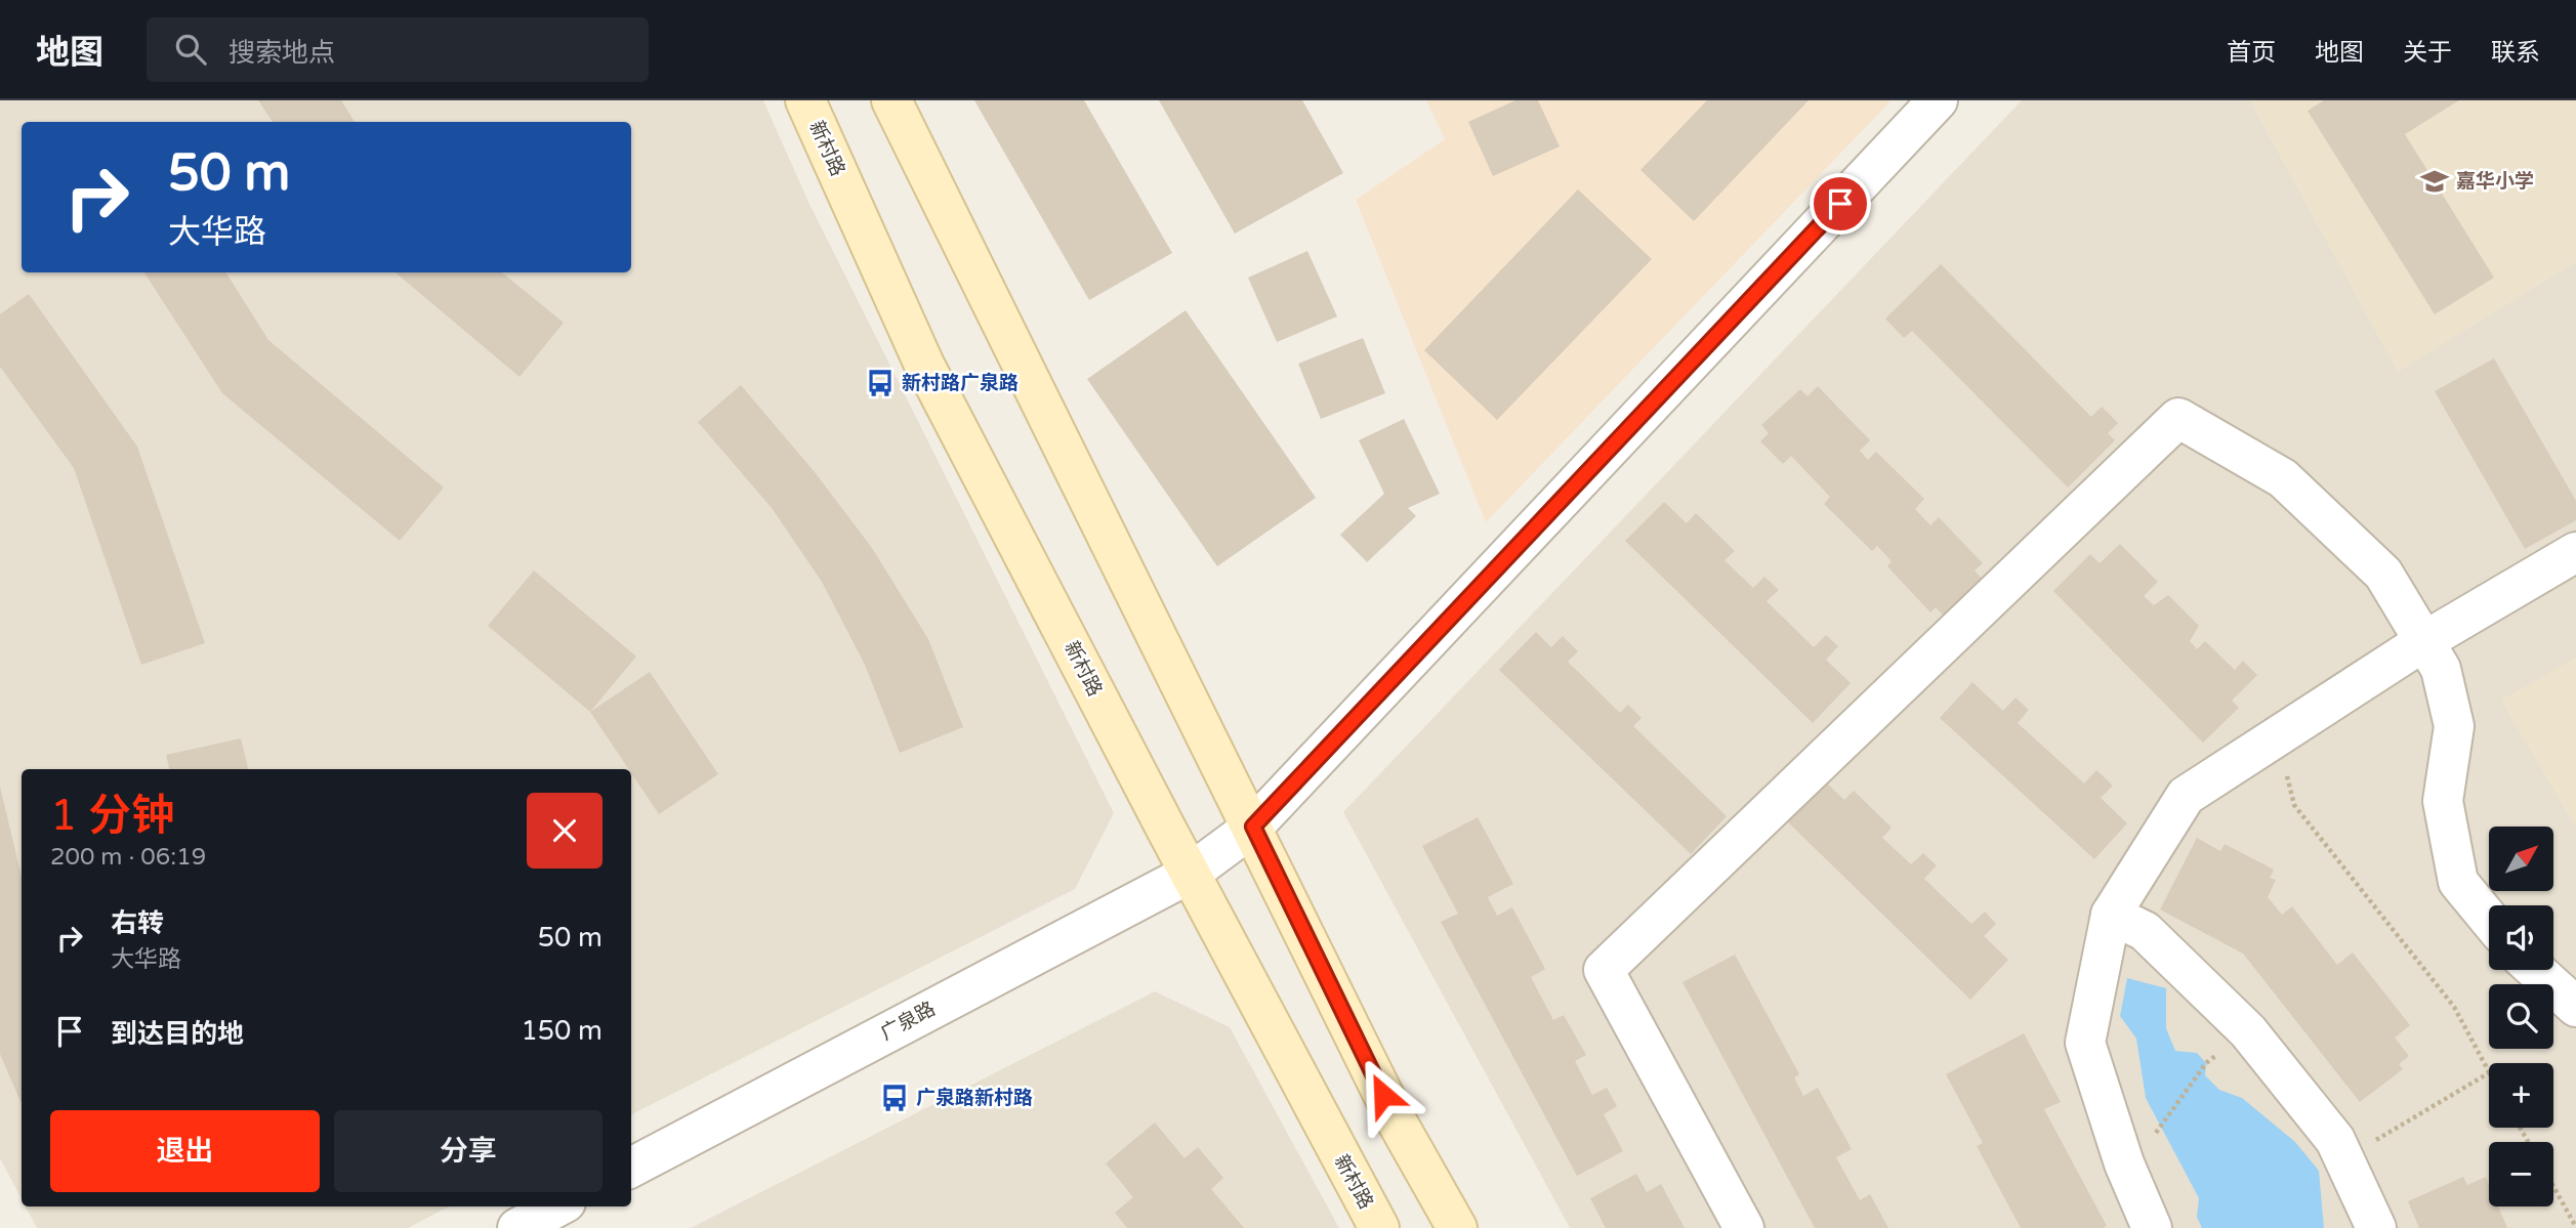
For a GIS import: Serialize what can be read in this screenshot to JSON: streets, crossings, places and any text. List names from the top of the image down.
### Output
{
  "streets": {
    "main road": ["新村路"],
    "street": ["广泉路"]
  },
  "crossings": [
    ["新村路", "广泉路"]
  ],
  "places": {
    "school or university": ["嘉华小学"],
    "bus stop": ["新村路广泉路", "广泉路新村路"]
  },
  "north": "top right",
  "page": {
    "header": "地图",
    "search": "搜索地点",
    "nav": [
      "首页",
      "地图",
      "关于",
      "联系"
    ],
    "turn": ["50 m", "大华路"],
    "heading": ["1 分钟", "200 m · 06:19"],
    "map_buttons": ["+", "−"],
    "list": [
      {
        "name": "右转",
        "note": "大华路",
        "value": "50 m"
      },
      {
        "name": "到达目的地",
        "value": "150 m"
      }
    ],
    "buttons": ["退出", "分享"]
  }
}
